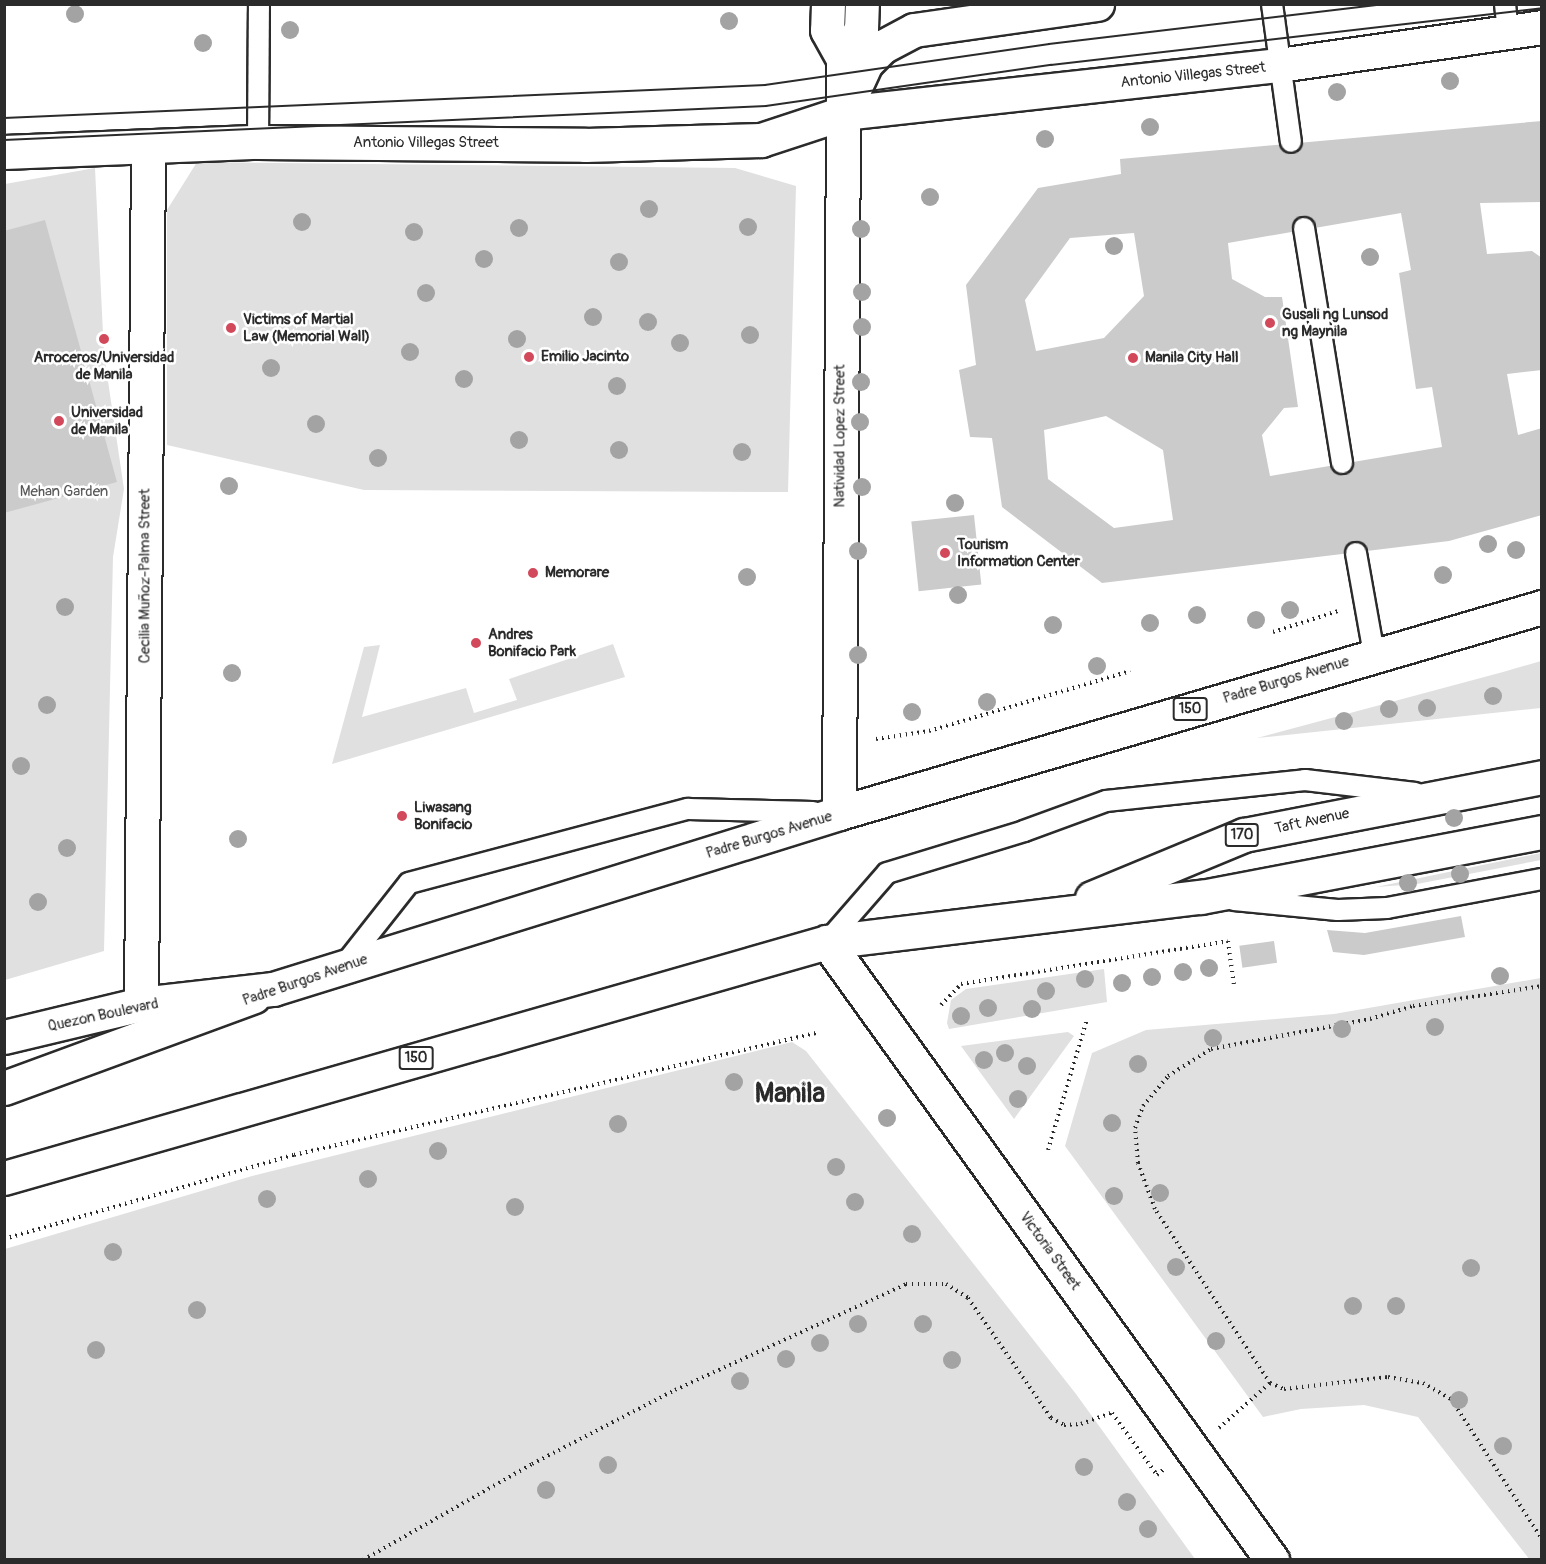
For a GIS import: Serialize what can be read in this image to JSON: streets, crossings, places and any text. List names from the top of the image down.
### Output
{
  "streets": {
    "street": [
      "Antonio Villegas Street",
      "Natividad Lopez Street",
      "Cecilia Muñoz-Palma Street",
      "Padre Burgos Avenue",
      "150",
      "Taft Avenue",
      "170",
      "Quezon Boulevard",
      "Victoria Street"
    ]
  },
  "crossings": [
    ["Antonio Villegas Street", "Natividad Lopez Street"],
    ["Antonio Villegas Street", "Cecilia Muñoz-Palma Street"],
    ["Natividad Lopez Street", "Padre Burgos Avenue"],
    ["Cecilia Muñoz-Palma Street", "Quezon Boulevard"],
    ["Padre Burgos Avenue", "Quezon Boulevard"],
    ["150", "Taft Avenue"],
    ["150", "Victoria Street"]
  ],
  "districts": ["Manila"],
  "parks": ["Mehan Garden"],
  "places": [
    "Gusali ng Lunsod ng Maynila",
    "Victims of Martial Law (Memorial Wall)",
    "Arroceros/Universidad de Manila",
    "Emilio Jacinto",
    "Manila City Hall",
    "Universidad de Manila",
    "Tourism Information Center",
    "Memorare",
    "Andres Bonifacio Park",
    "Liwasang Bonifacio"
  ]
}
